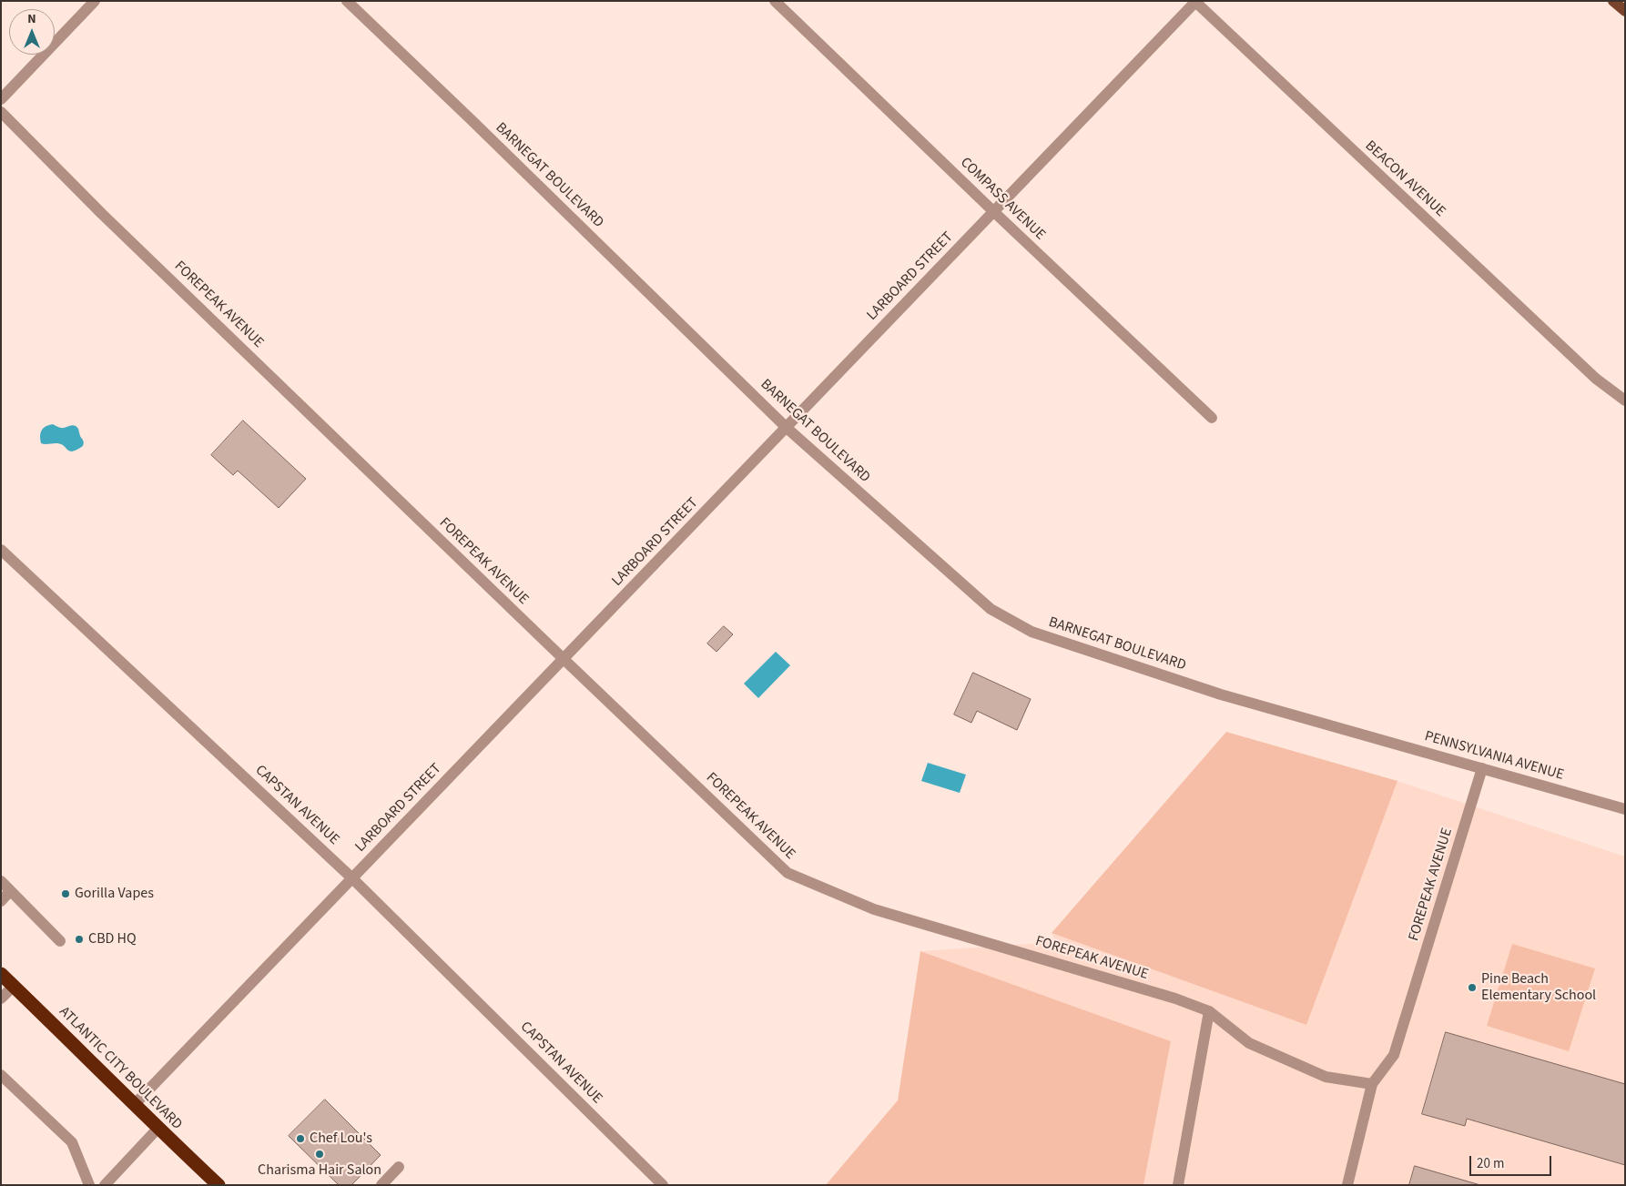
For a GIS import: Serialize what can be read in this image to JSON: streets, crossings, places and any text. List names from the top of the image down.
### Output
{
  "streets": {
    "highway": ["ATLANTIC CITY BOULEVARD"],
    "street": [
      "BARNEGAT BOULEVARD",
      "BEACON AVENUE",
      "COMPASS AVENUE",
      "LARBOARD STREET",
      "FOREPEAK AVENUE",
      "PENNSYLVANIA AVENUE",
      "CAPSTAN AVENUE"
    ]
  },
  "crossings": [
    ["BARNEGAT BOULEVARD", "LARBOARD STREET"],
    ["BARNEGAT BOULEVARD", "PENNSYLVANIA AVENUE"],
    ["BEACON AVENUE", "LARBOARD STREET"],
    ["COMPASS AVENUE", "LARBOARD STREET"],
    ["LARBOARD STREET", "FOREPEAK AVENUE"],
    ["LARBOARD STREET", "CAPSTAN AVENUE"],
    ["LARBOARD STREET", "ATLANTIC CITY BOULEVARD"],
    ["FOREPEAK AVENUE", "PENNSYLVANIA AVENUE"]
  ],
  "places": [
    "Gorilla Vapes",
    "CBD HQ",
    "Pine Beach Elementary School",
    "Chef Lou's",
    "Charisma Hair Salon"
  ],
  "scale_bar": "20 m",
  "north": "top"
}
